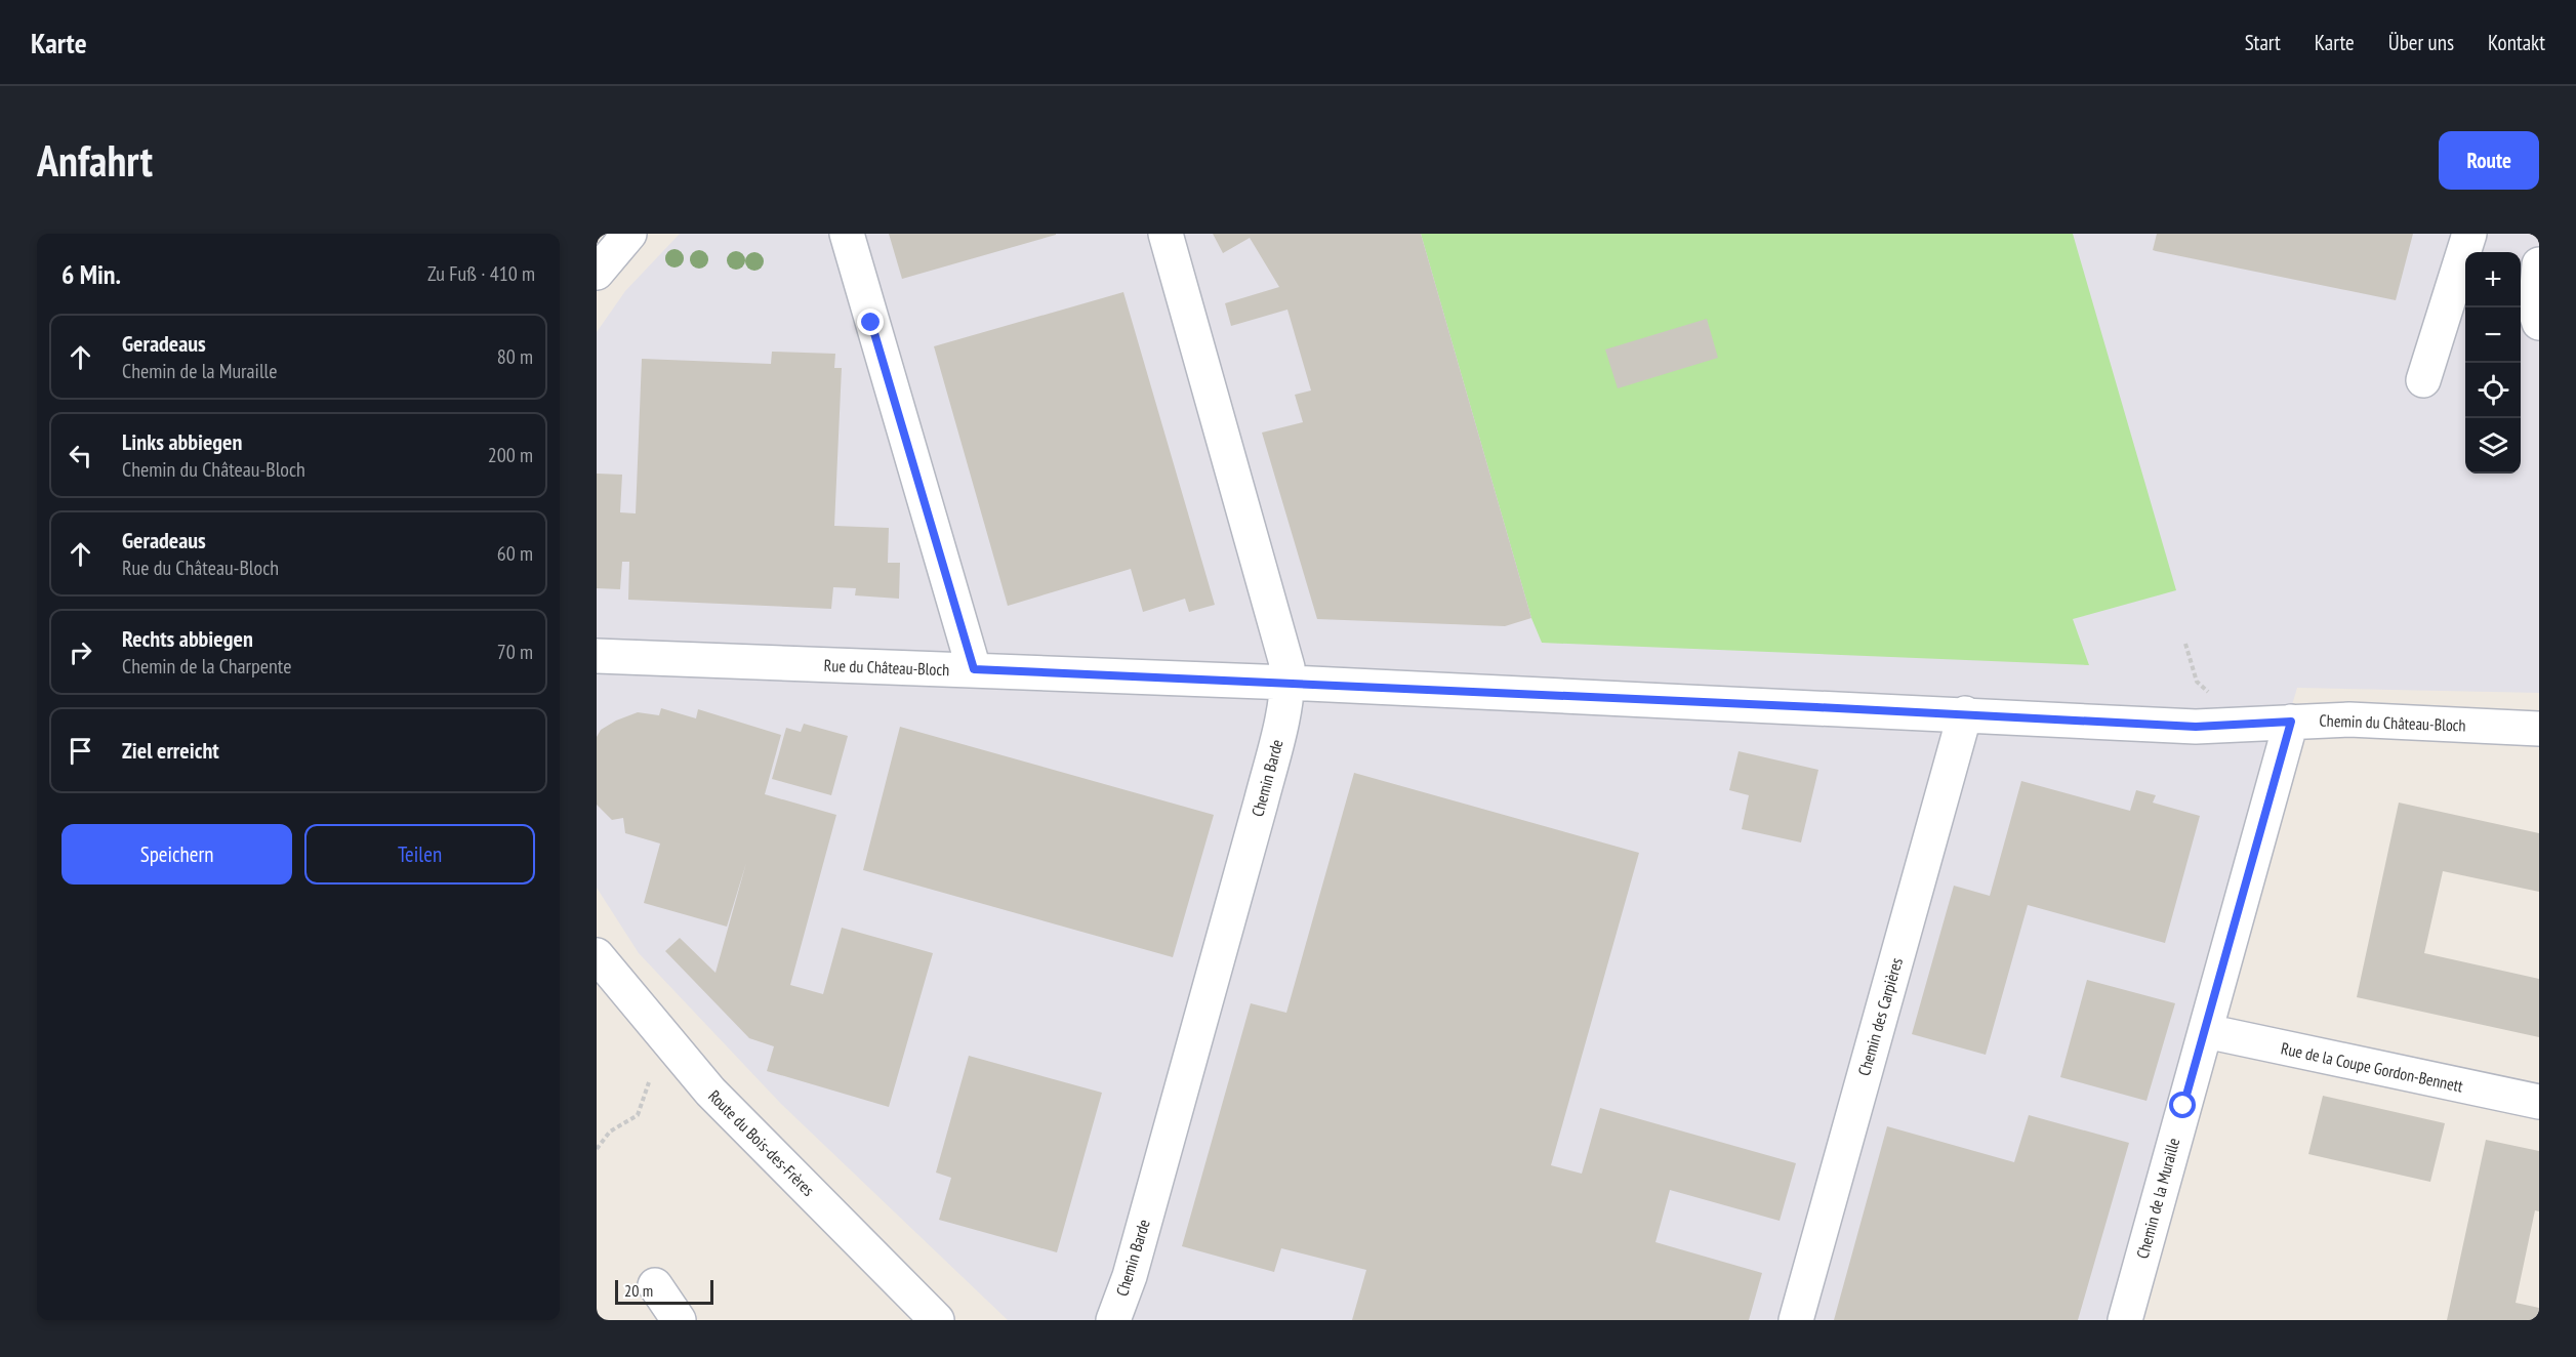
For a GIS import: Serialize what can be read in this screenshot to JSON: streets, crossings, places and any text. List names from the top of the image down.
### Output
{
  "streets": {
    "street": [
      "Rue du Château-Bloch",
      "Chemin du Château-Bloch",
      "Chemin Barde",
      "Chemin des Carpières",
      "Rue de la Coupe Gordon-Bennett",
      "Route du Bois-des-Frères",
      "Chemin de la Muraille"
    ]
  },
  "crossings": [
    ["Rue du Château-Bloch", "Chemin du Château-Bloch"],
    ["Rue du Château-Bloch", "Chemin Barde"],
    ["Chemin du Château-Bloch", "Chemin Barde"],
    ["Chemin du Château-Bloch", "Chemin des Carpières"],
    ["Chemin du Château-Bloch", "Chemin de la Muraille"],
    ["Rue de la Coupe Gordon-Bennett", "Chemin de la Muraille"]
  ],
  "scale_bar": "20 m",
  "page": {
    "header": "Karte",
    "nav": [
      "Start",
      "Karte",
      "Über uns",
      "Kontakt"
    ],
    "buttons": [
      "Route",
      ["Speichern", "Teilen"]
    ],
    "title": "Anfahrt",
    "heading": ["6 Min.", "Zu Fuß · 410 m"],
    "map_buttons": ["+", "−"],
    "list": [
      ["Geradeaus", "Chemin de la Muraille", "80 m"],
      ["Links abbiegen", "Chemin du Château-Bloch", "200 m"],
      ["Geradeaus", "Rue du Château-Bloch", "60 m"],
      ["Rechts abbiegen", "Chemin de la Charpente", "70 m"],
      "Ziel erreicht"
    ],
    "scale": "20 m"
  }
}
